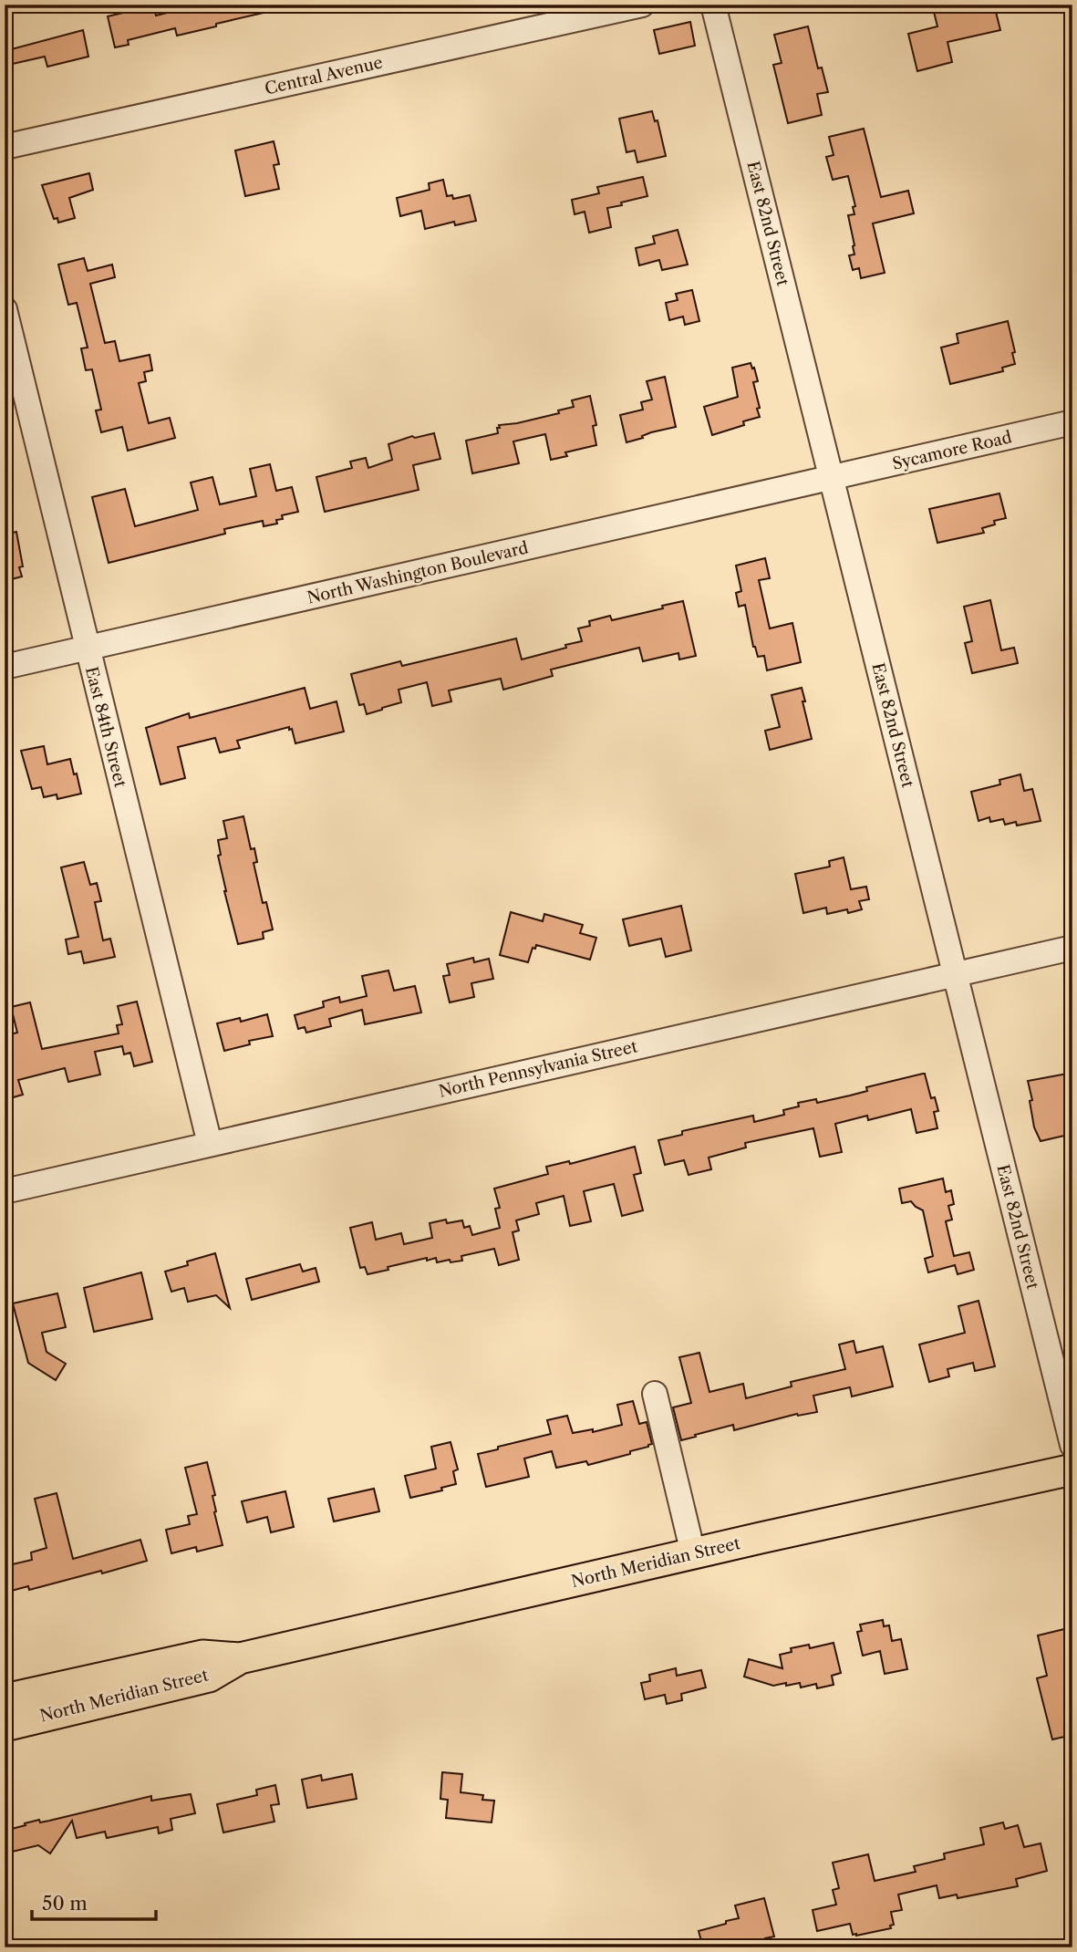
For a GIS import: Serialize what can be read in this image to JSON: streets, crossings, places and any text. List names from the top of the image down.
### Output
{
  "streets": {
    "main road": ["North Meridian Street"],
    "street": [
      "Central Avenue",
      "East 82nd Street",
      "Sycamore Road",
      "North Washington Boulevard",
      "East 84th Street",
      "North Pennsylvania Street"
    ]
  },
  "crossings": [
    ["East 82nd Street", "Sycamore Road"],
    ["East 82nd Street", "North Washington Boulevard"],
    ["East 82nd Street", "North Pennsylvania Street"],
    ["Sycamore Road", "North Washington Boulevard"],
    ["North Washington Boulevard", "East 84th Street"],
    ["East 84th Street", "North Pennsylvania Street"]
  ],
  "scale_bar": "50 m"
}
